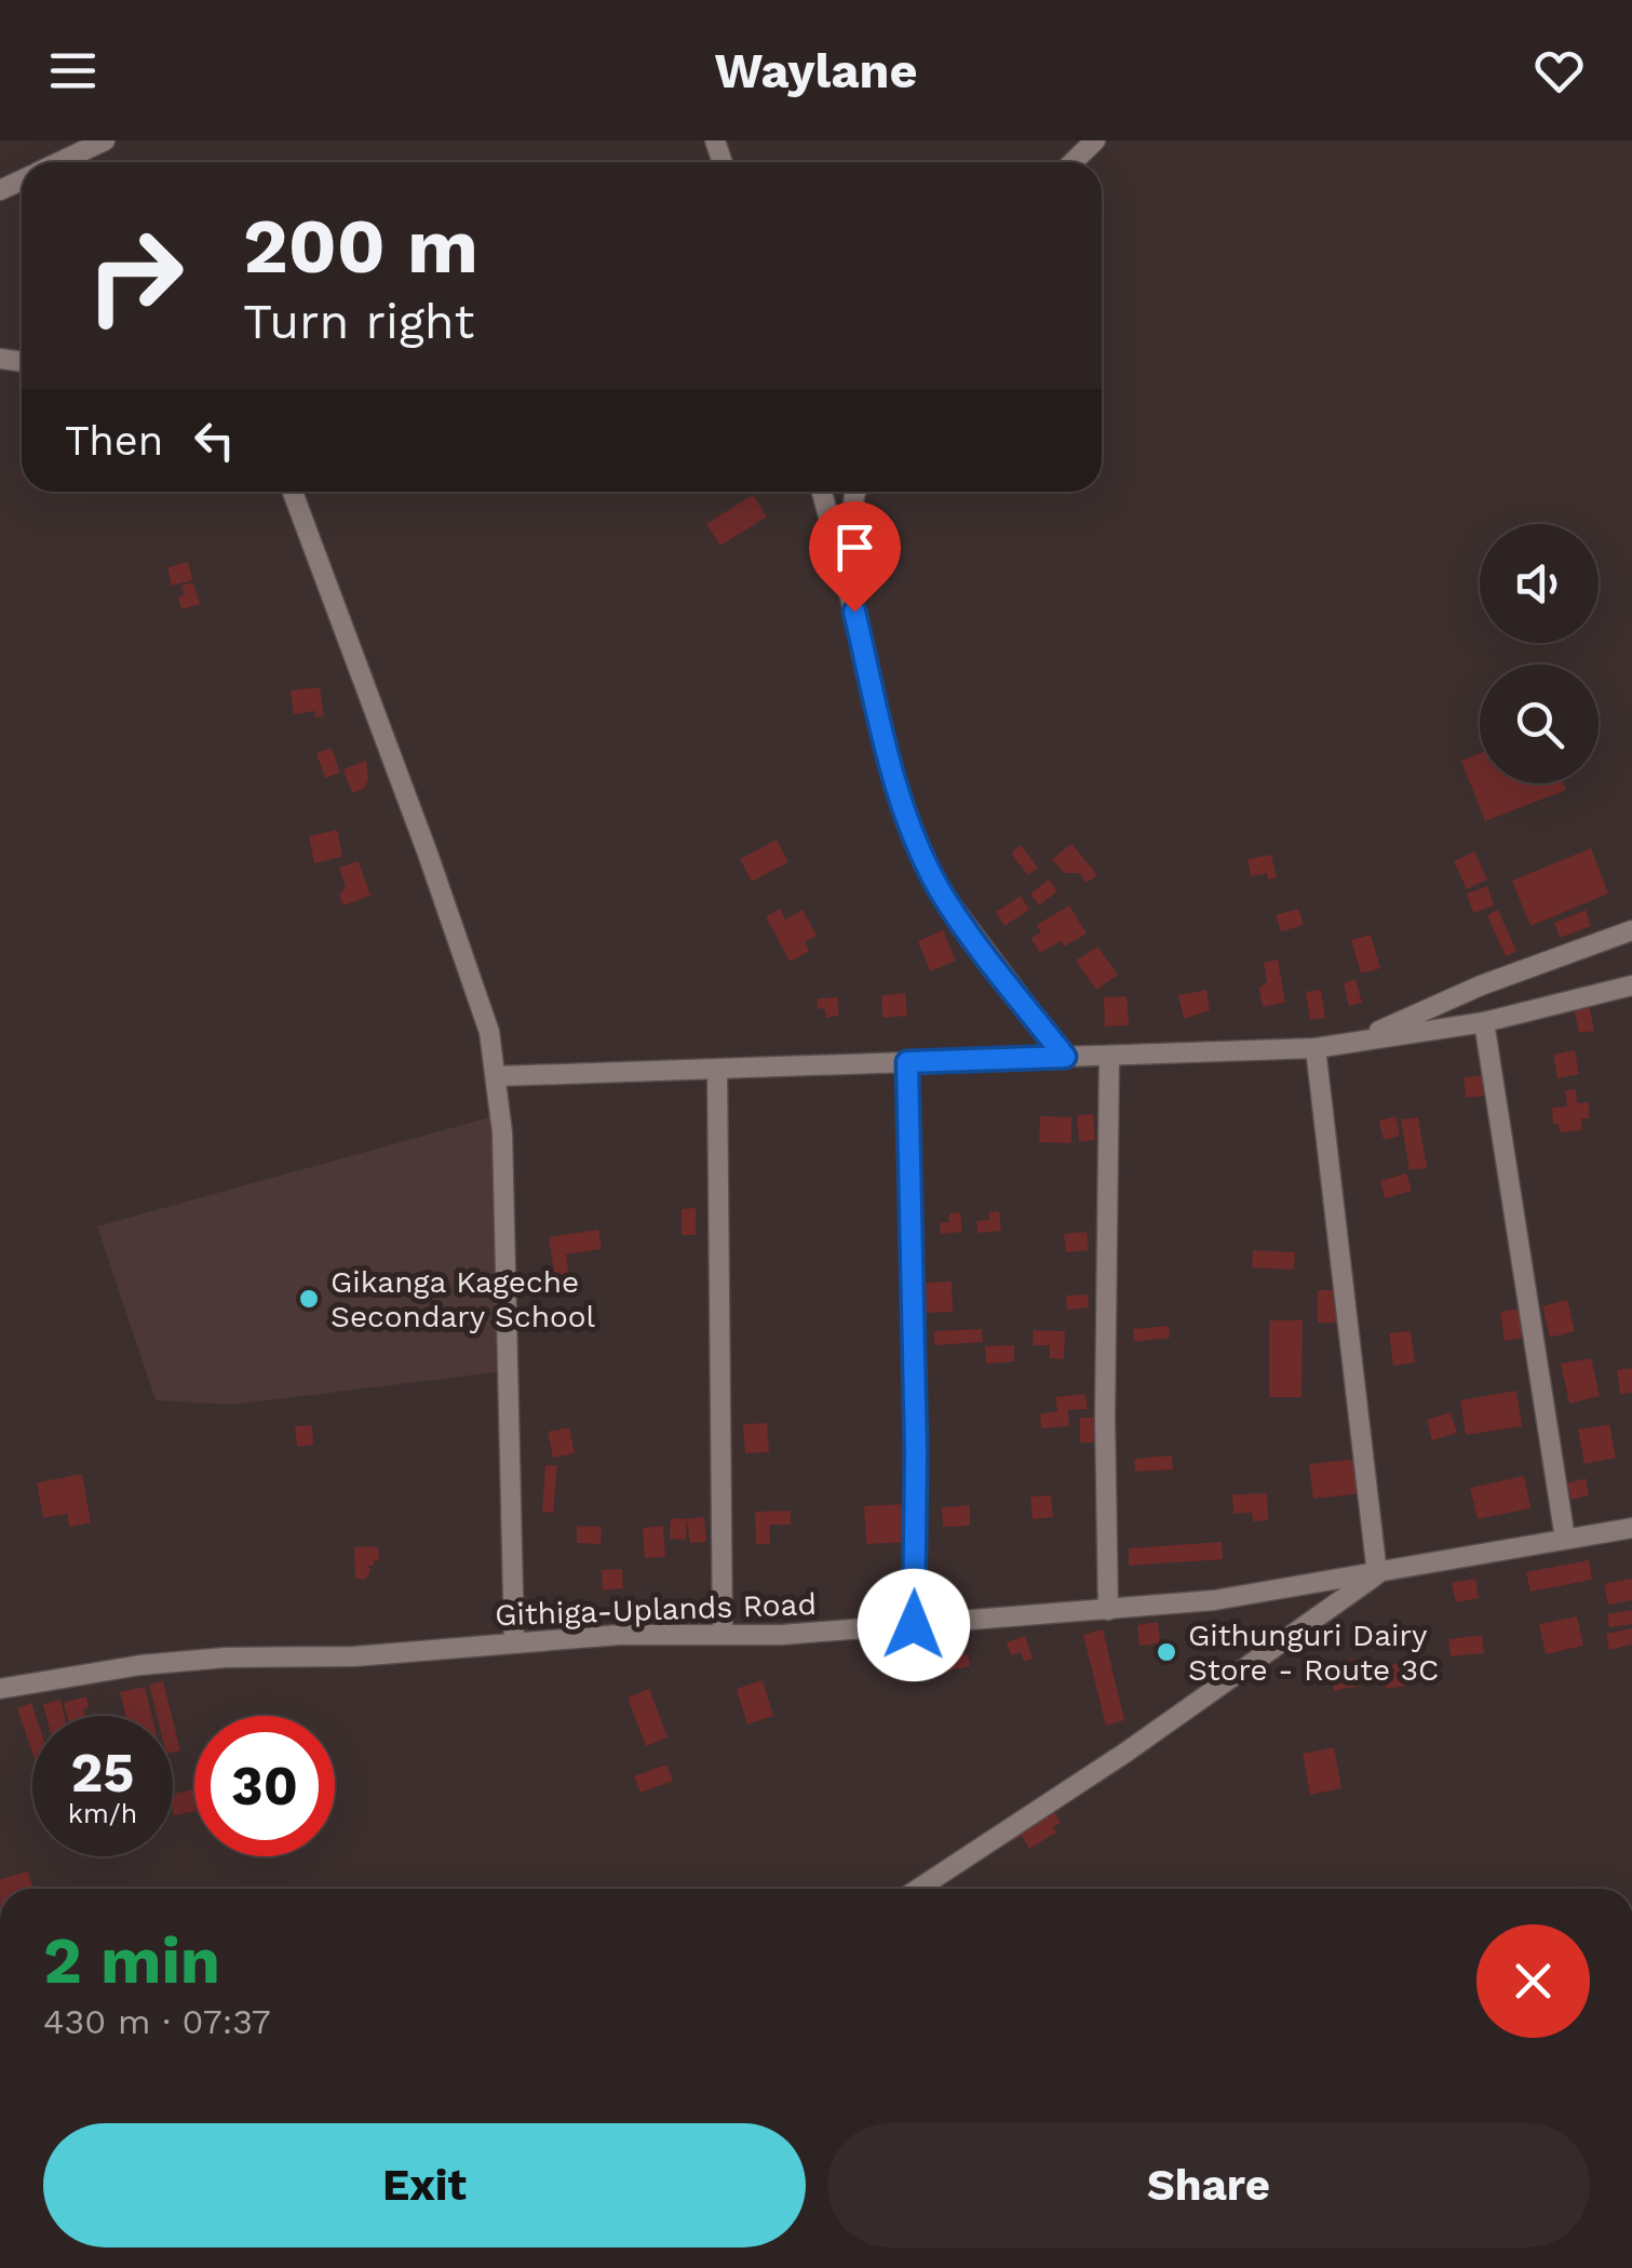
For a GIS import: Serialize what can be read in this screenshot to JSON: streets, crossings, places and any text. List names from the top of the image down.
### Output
{
  "streets": {
    "street": ["Githiga-Uplands Road"]
  },
  "places": ["Gikanga Kageche Secondary School", "Githunguri Dairy Store - Route 3C"],
  "page": {
    "header": "Waylane",
    "turn": ["200 m", "Turn right"],
    "then": "Then",
    "speed": "25 km/h",
    "limit": "30",
    "heading": ["2 min", "430 m · 07:37"],
    "buttons": ["Exit", "Share"]
  }
}
